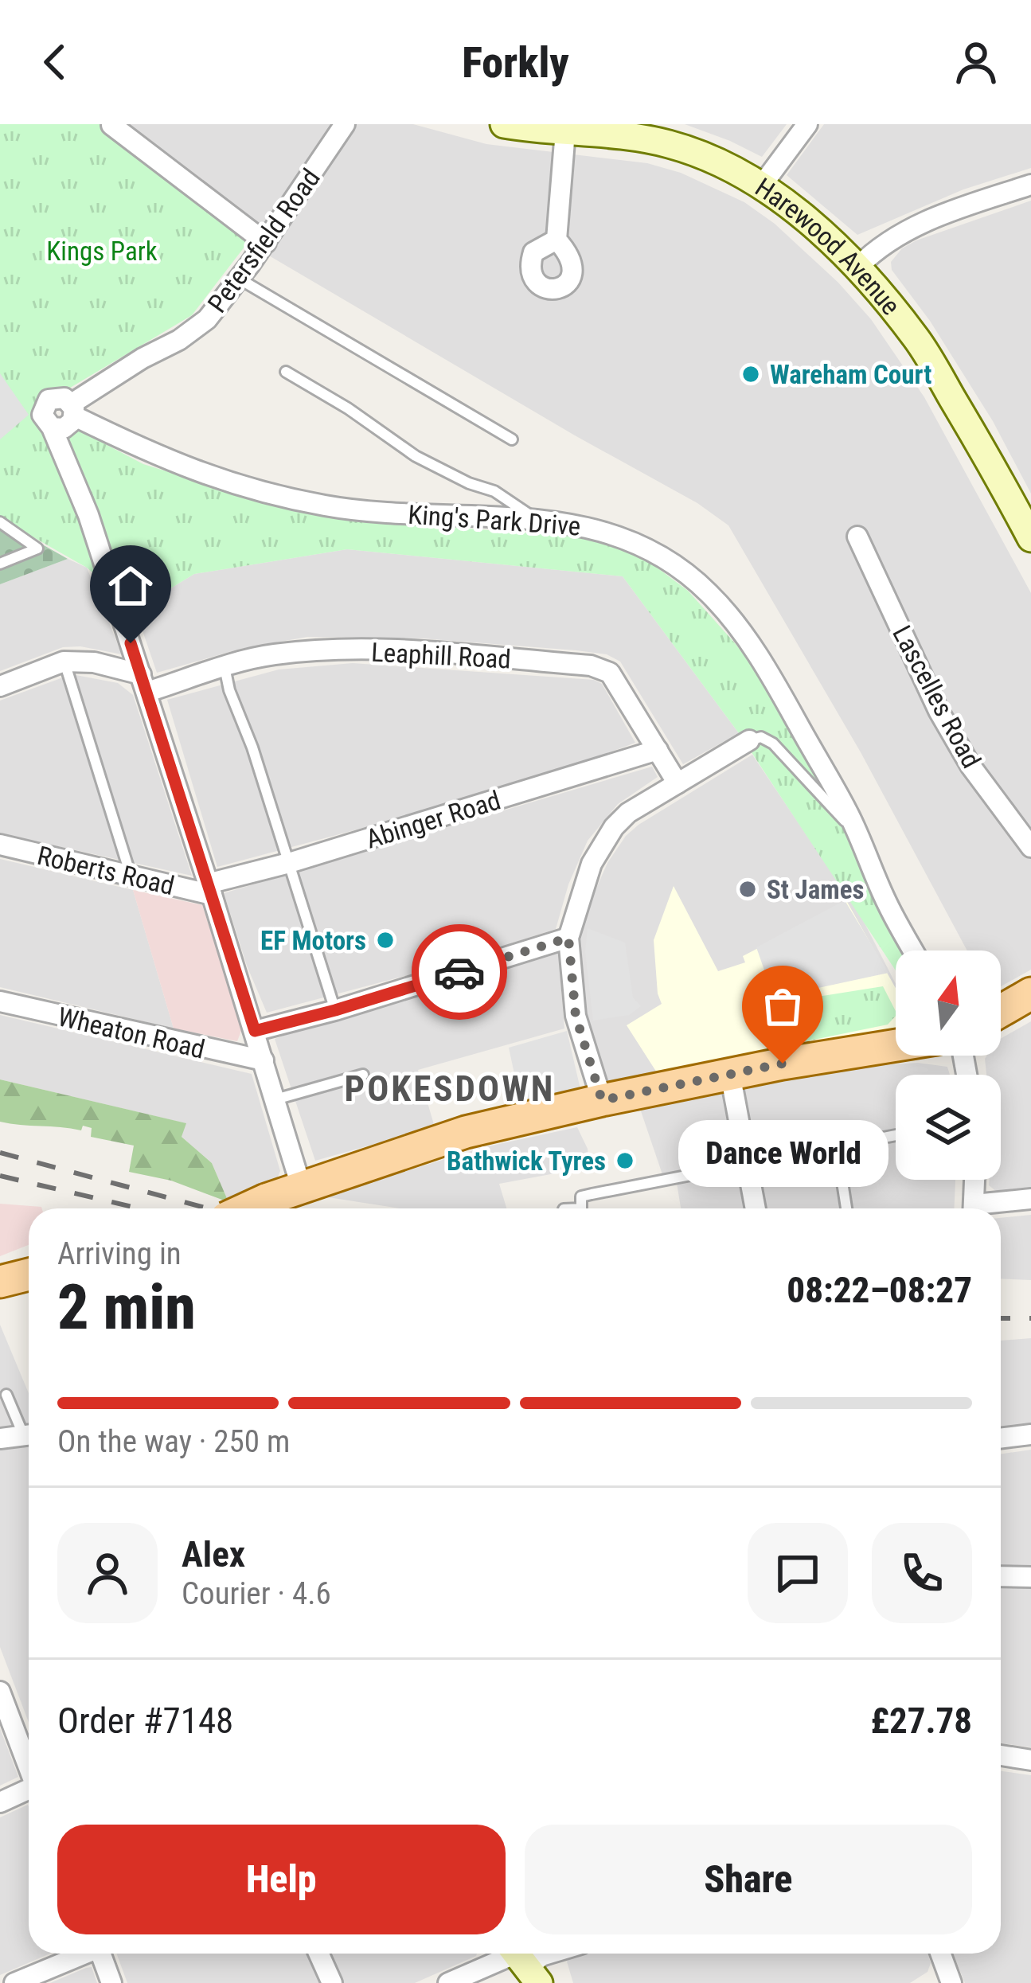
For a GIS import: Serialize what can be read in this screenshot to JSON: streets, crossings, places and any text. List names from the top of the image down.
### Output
{
  "streets": {
    "street": [
      "Petersfield Road",
      "Harewood Avenue",
      "King's Park Drive",
      "Leaphill Road",
      "Lascelles Road",
      "Abinger Road",
      "Roberts Road",
      "Wheaton Road"
    ]
  },
  "crossings": [
    ["Petersfield Road", "King's Park Drive"],
    ["Leaphill Road", "Abinger Road"],
    ["Abinger Road", "Roberts Road"]
  ],
  "districts": ["POKESDOWN"],
  "parks": ["Kings Park"],
  "places": [
    "Wareham Court",
    "St James",
    "EF Motors",
    "Dance World",
    "Bathwick Tyres"
  ],
  "north": "top",
  "page": {
    "header": "Forkly",
    "bubble": "Dance World",
    "heading": ["2 min", "Arriving in", "08:22–08:27"],
    "panel": [
      "Alex",
      "Courier · 4.6",
      "Order #7148",
      "£27.78"
    ],
    "bar": "On the way · 250 m",
    "buttons": ["Help", "Share"]
  }
}
